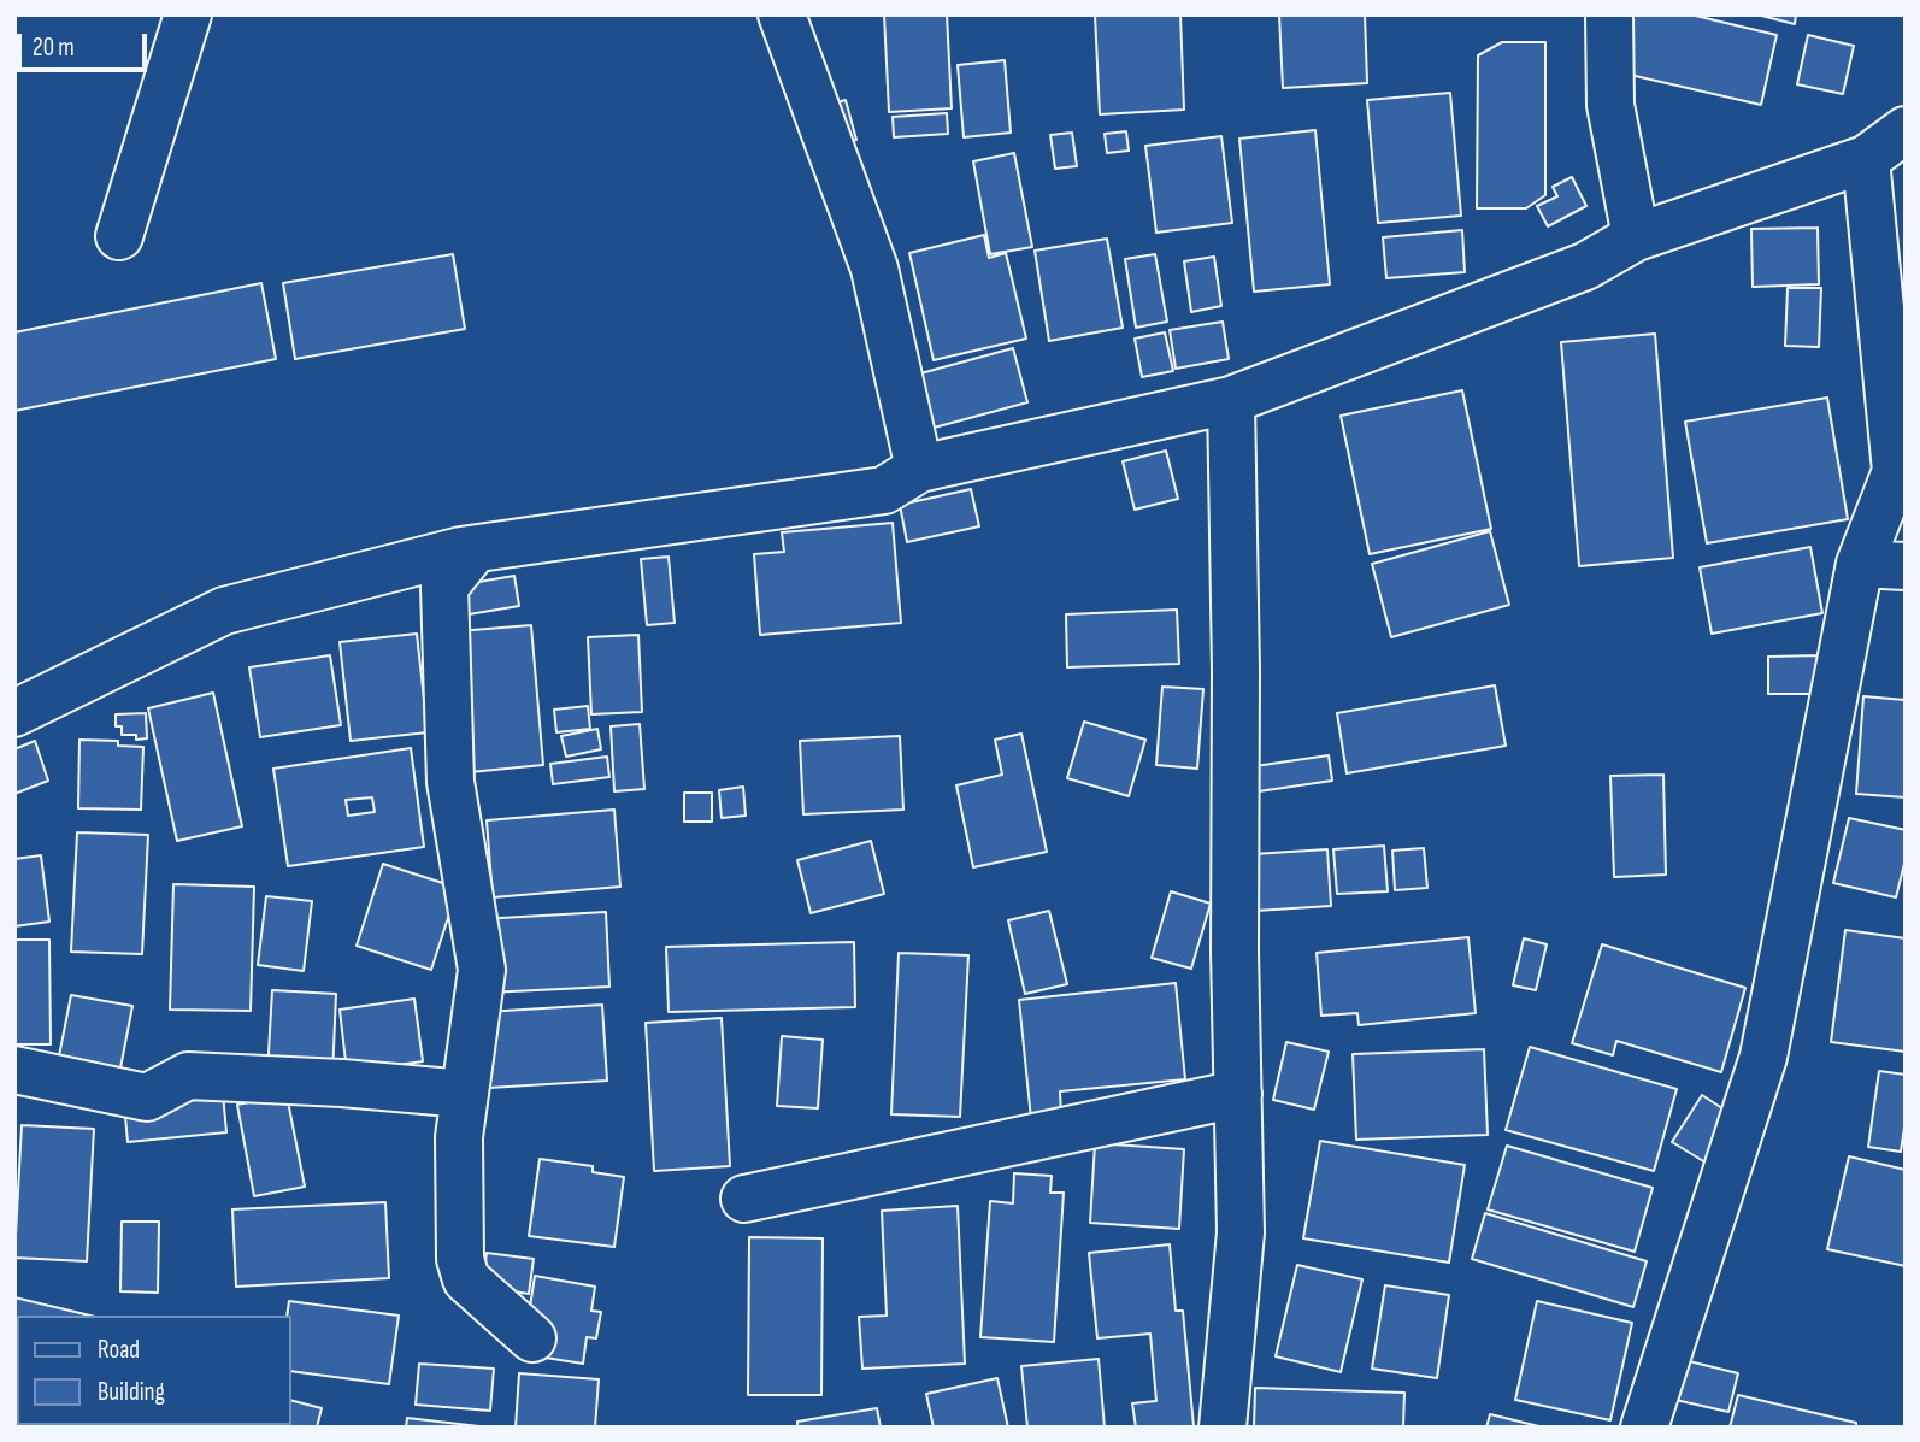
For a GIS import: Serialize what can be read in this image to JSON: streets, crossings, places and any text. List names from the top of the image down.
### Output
{
  "legend": ["Road", "Building"],
  "scale_bar": "20 m"
}
